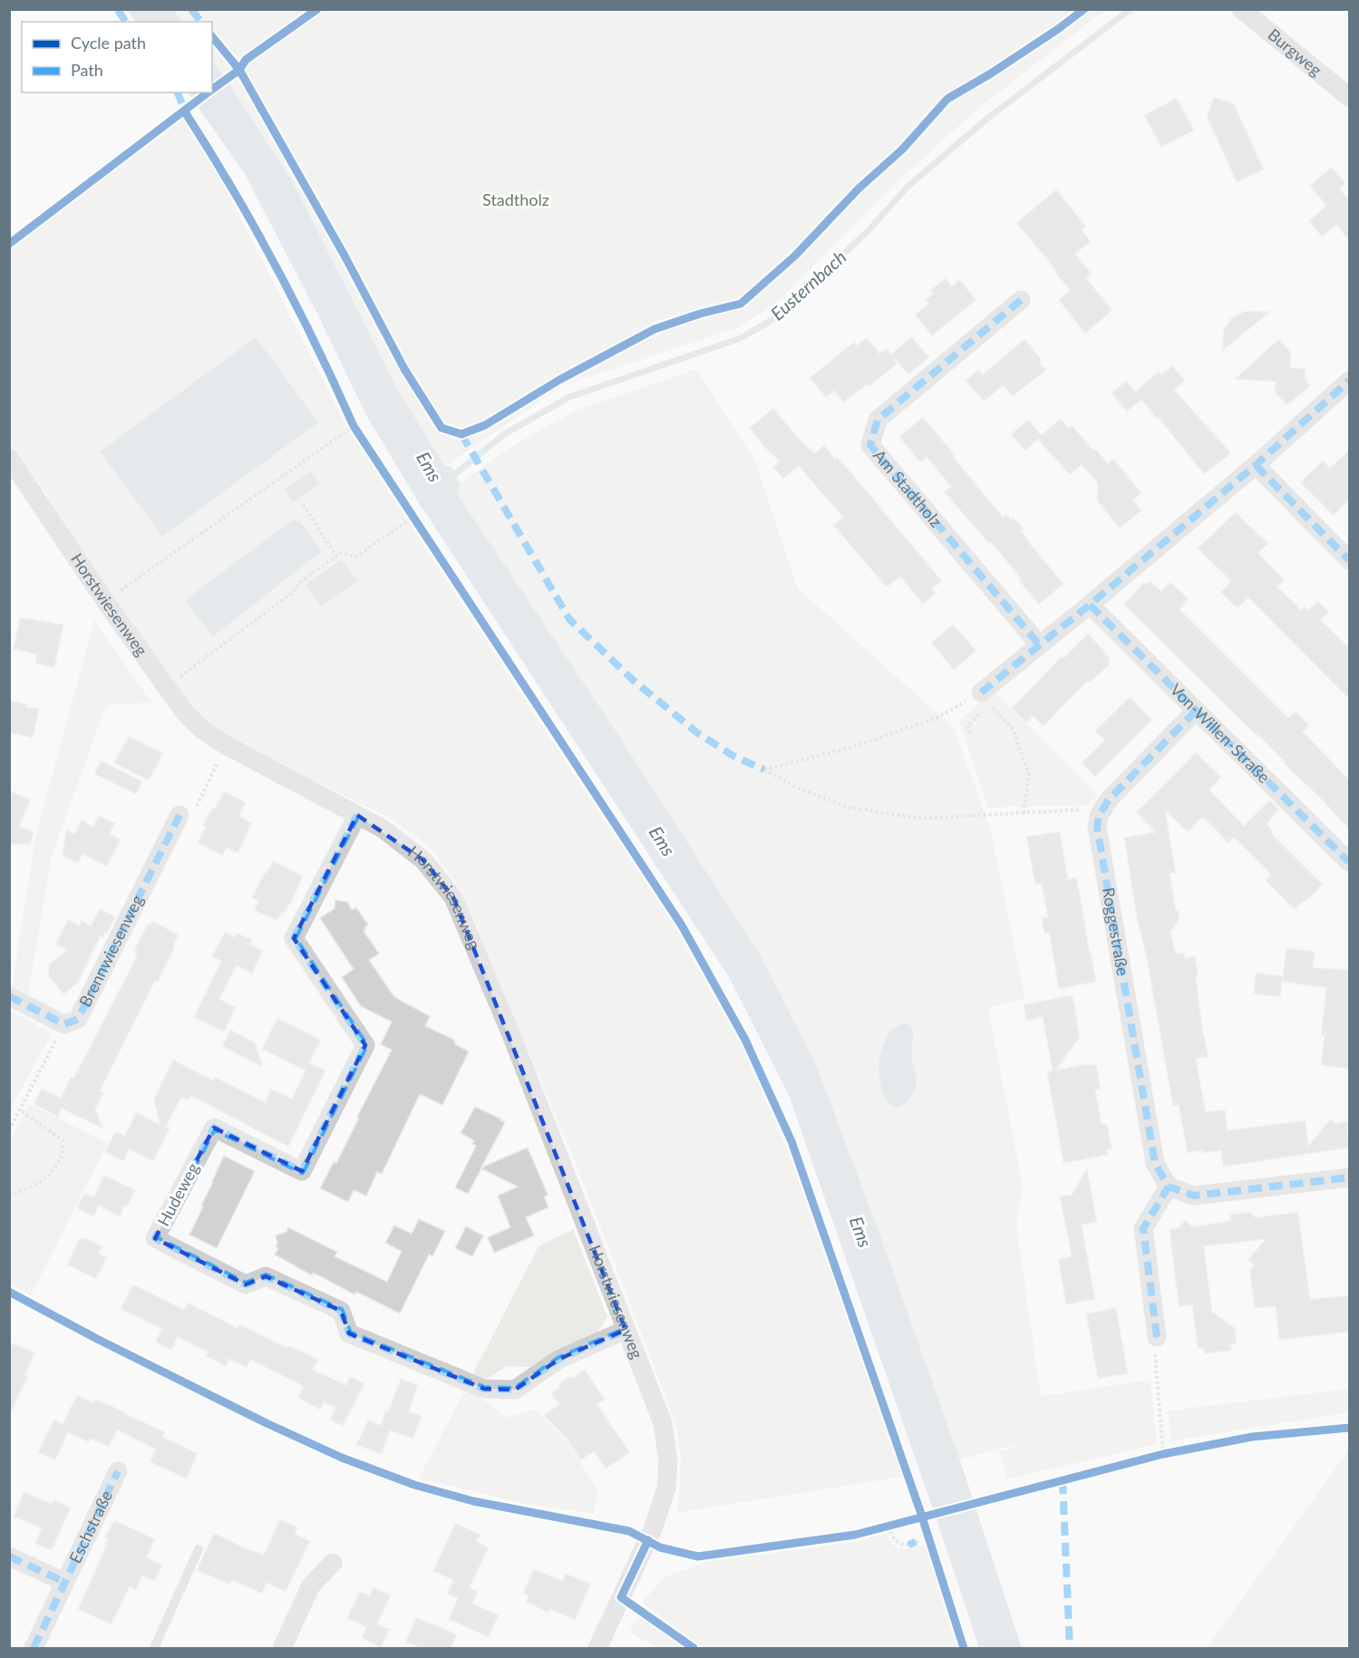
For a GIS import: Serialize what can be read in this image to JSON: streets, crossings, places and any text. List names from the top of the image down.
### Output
{
  "streets": {
    "street": [
      "Burgweg",
      "Am Stadtholz",
      "Horstwiesenweg",
      "Von-Willen-Straße",
      "Roggestraße",
      "Brennwiesenweg",
      "Hudeweg",
      "Eschstraße"
    ]
  },
  "crossings": [
    ["Horstwiesenweg", "Hudeweg"]
  ],
  "water": ["Eusternbach", "Ems"],
  "parks": ["Stadtholz"],
  "legend": ["Cycle path", "Path"]
}
